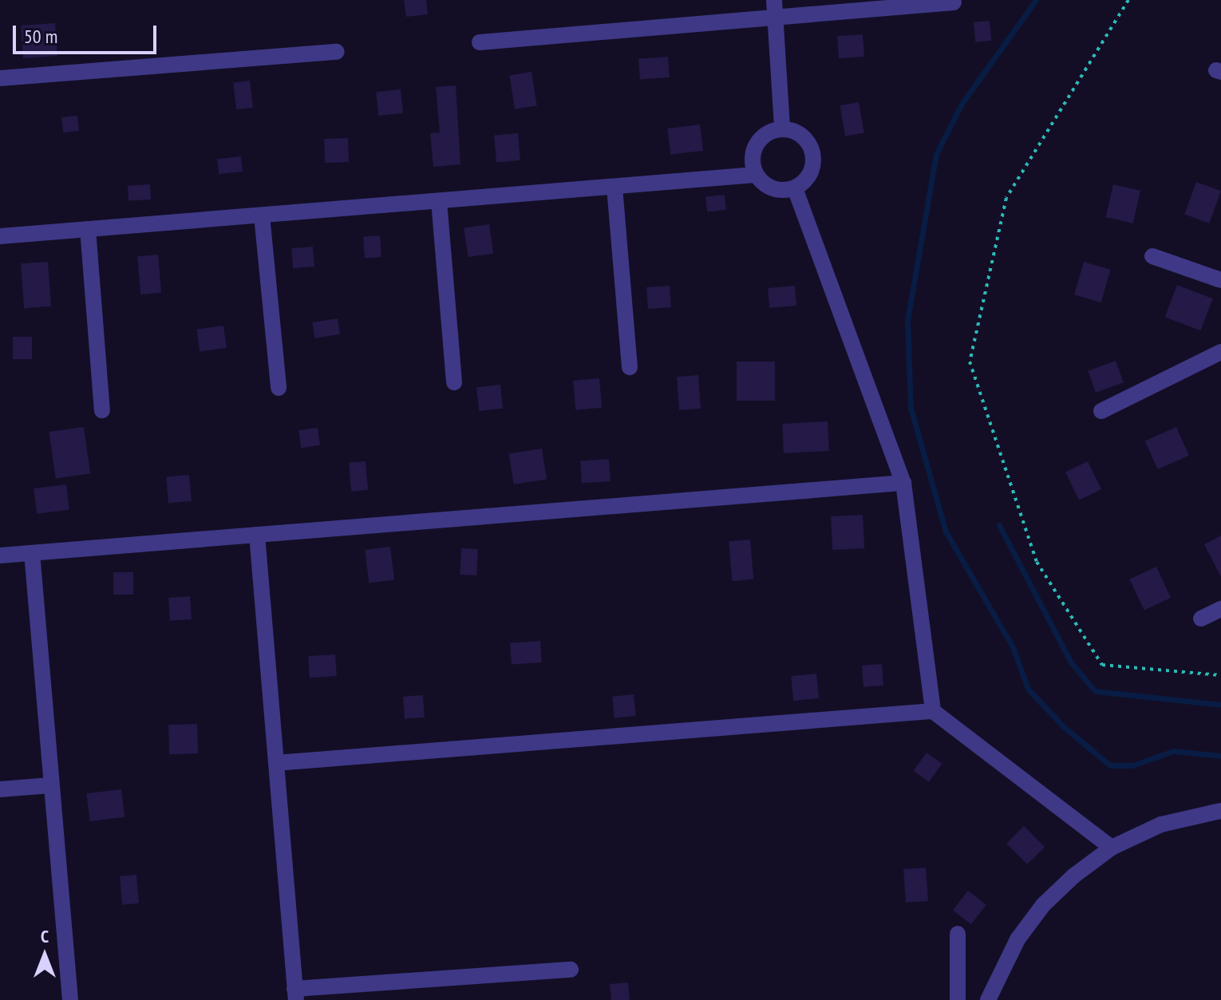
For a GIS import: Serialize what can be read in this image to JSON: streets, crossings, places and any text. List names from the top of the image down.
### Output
{
  "scale_bar": "50 m",
  "north": "top"
}
